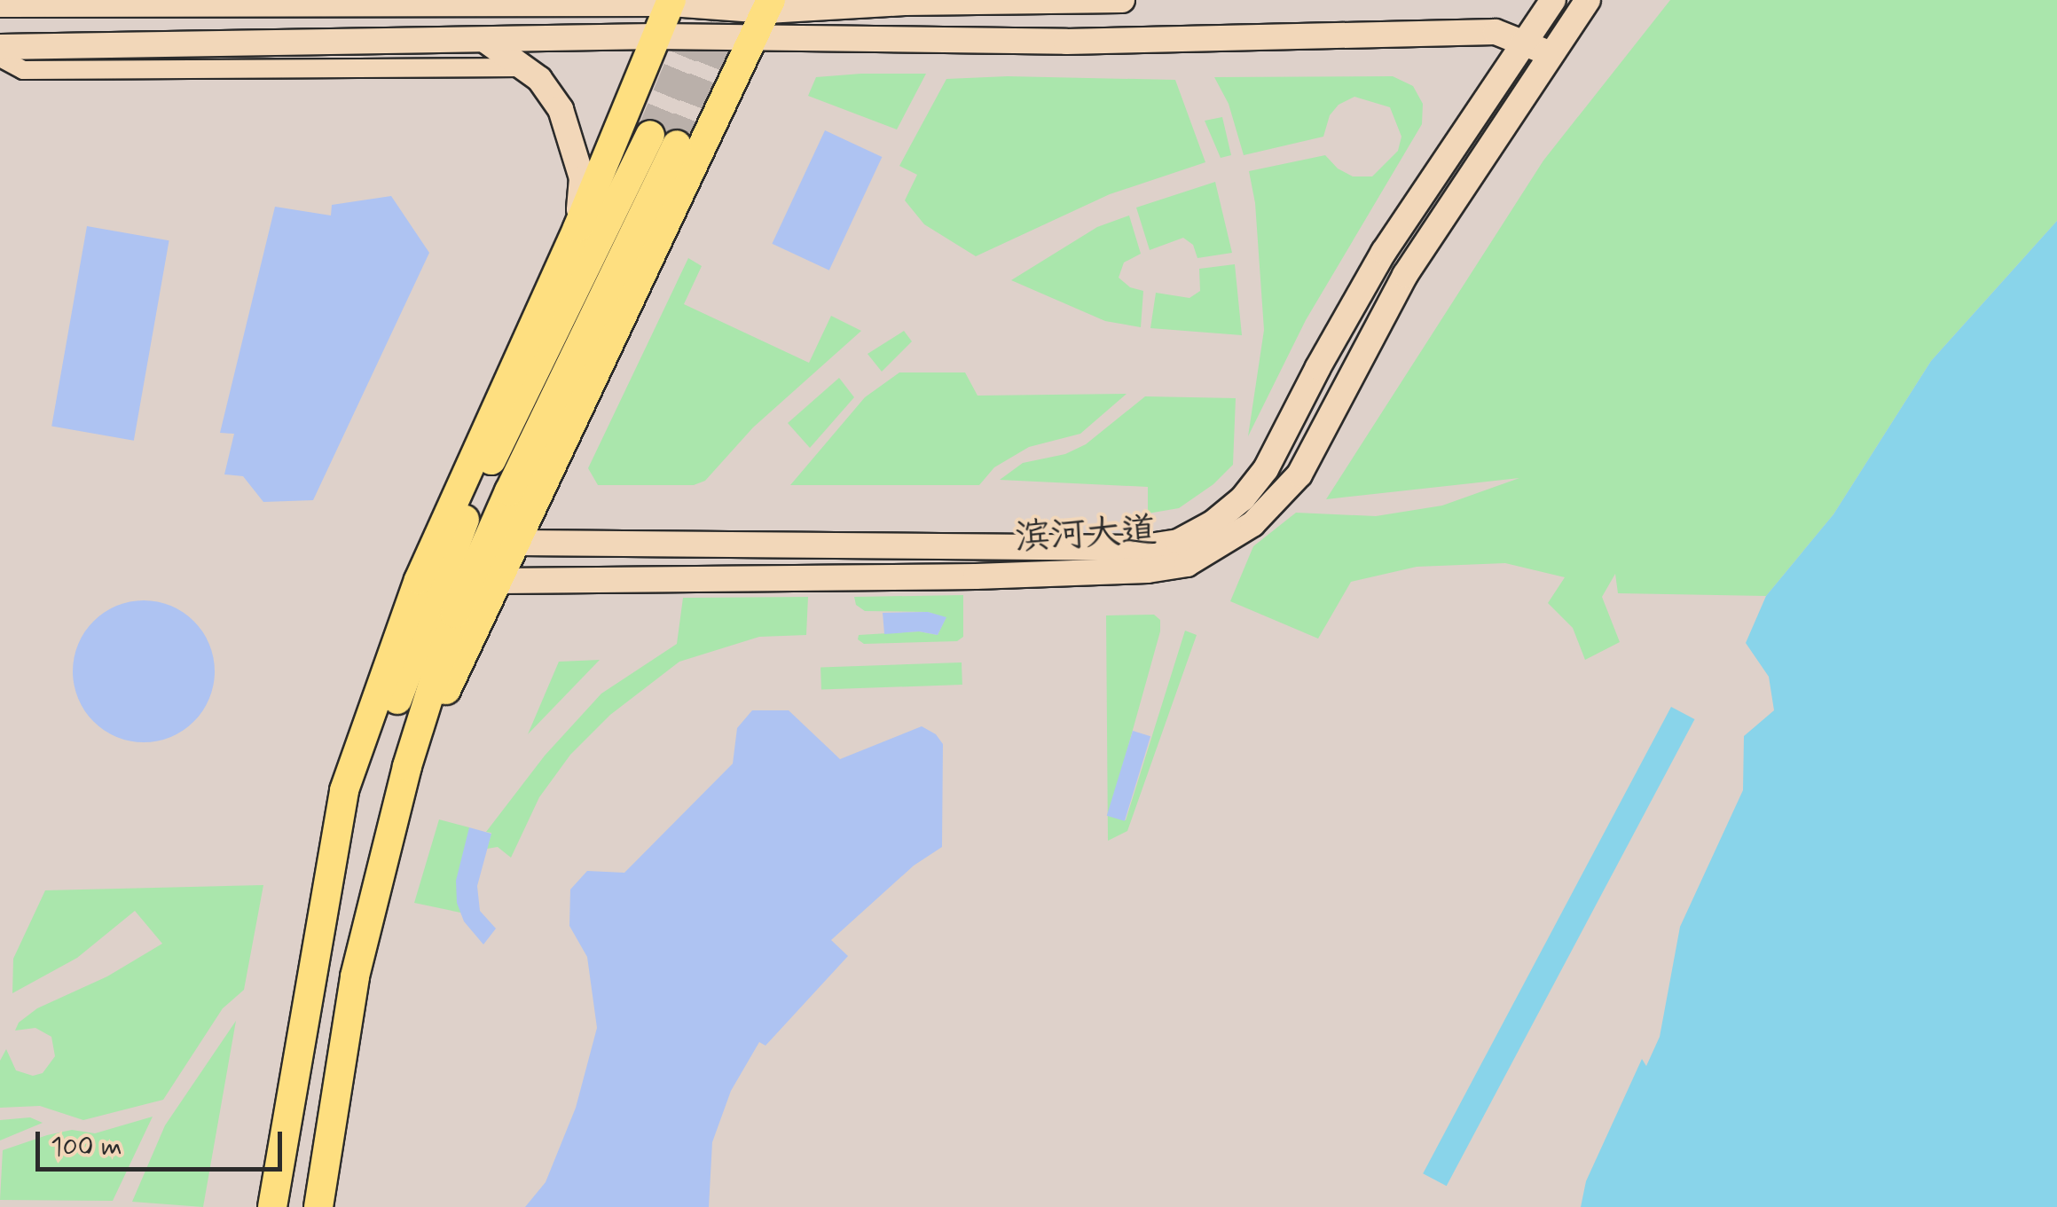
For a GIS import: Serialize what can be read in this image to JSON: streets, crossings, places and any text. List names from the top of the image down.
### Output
{
  "streets": {
    "main road": ["滨河大道"]
  },
  "scale_bar": "100 m"
}
